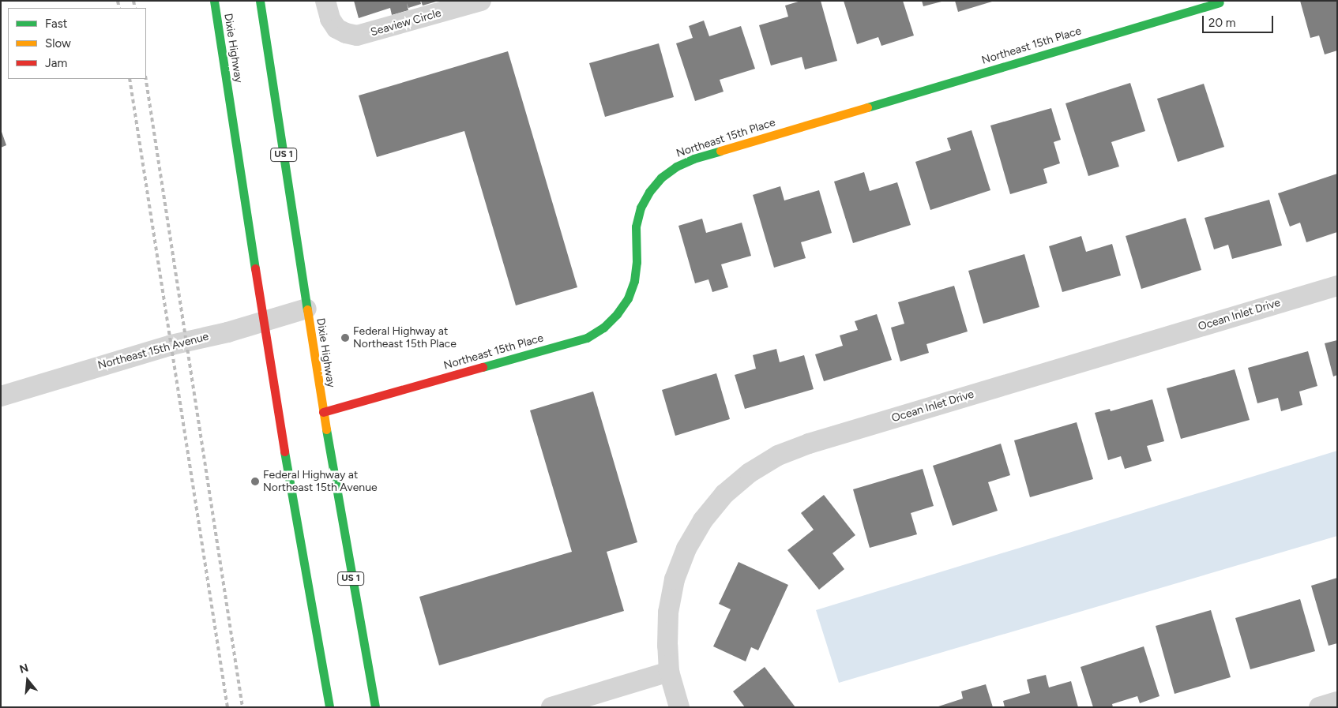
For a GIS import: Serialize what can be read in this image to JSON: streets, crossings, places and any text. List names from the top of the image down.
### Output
{
  "streets": {
    "main road": ["Northeast 15th Place", "Dixie Highway", "US 1"],
    "street": ["Seaview Circle", "Ocean Inlet Drive", "Northeast 15th Avenue"]
  },
  "crossings": [
    ["Northeast 15th Place", "Dixie Highway"],
    ["Dixie Highway", "Northeast 15th Avenue"]
  ],
  "places": ["Federal Highway at Northeast 15th Place", "Federal Highway at Northeast 15th Avenue"],
  "legend": ["Fast", "Slow", "Jam"],
  "scale_bar": "20 m",
  "north": "top"
}
